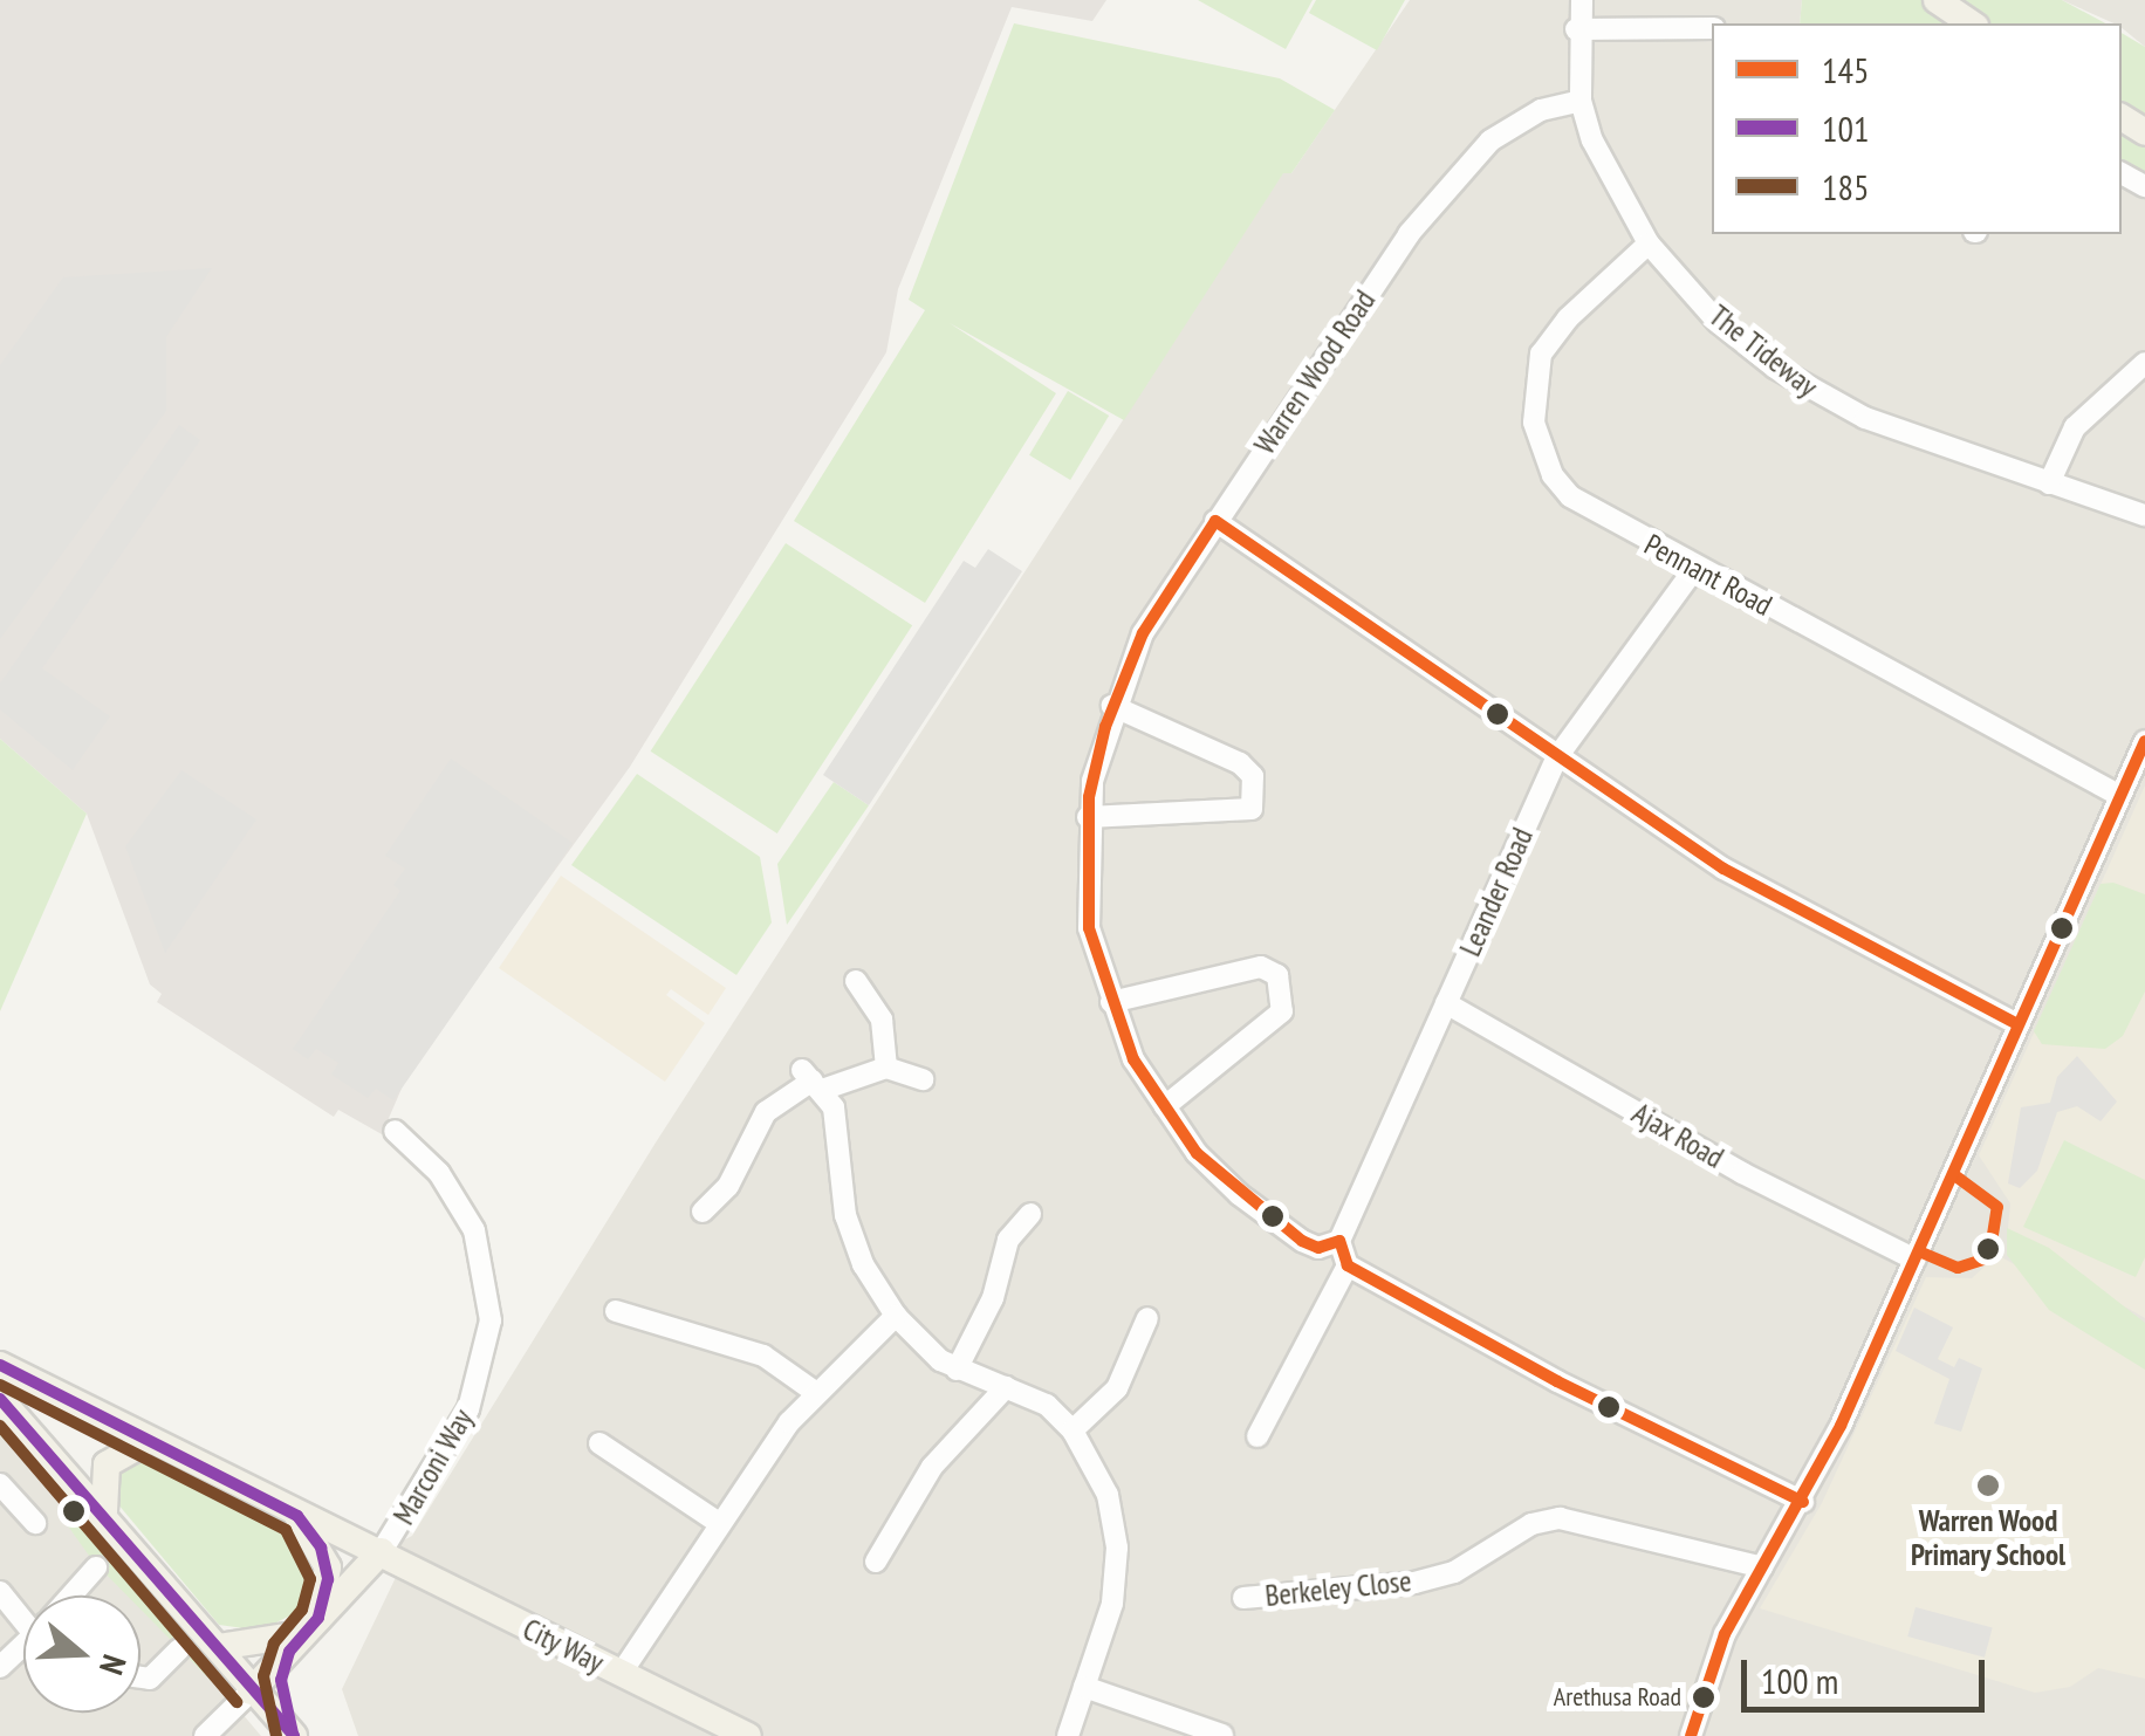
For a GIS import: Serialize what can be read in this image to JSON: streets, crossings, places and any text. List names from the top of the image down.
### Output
{
  "streets": {
    "main road": ["City Way"],
    "street": [
      "The Tideway",
      "Warren Wood Road",
      "Pennant Road",
      "Leander Road",
      "Ajax Road",
      "Marconi Way",
      "Berkeley Close"
    ]
  },
  "crossings": [
    ["The Tideway", "Warren Wood Road"],
    ["The Tideway", "Pennant Road"],
    ["Warren Wood Road", "Leander Road"],
    ["Pennant Road", "Leander Road"],
    ["Leander Road", "Ajax Road"],
    ["Marconi Way", "City Way"]
  ],
  "places": ["Warren Wood Primary School", "Arethusa Road"],
  "lines": ["transit line 145", "transit line 101", "transit line 185"],
  "legend": ["145", "101", "185"],
  "scale_bar": "100 m",
  "north": "right"
}
